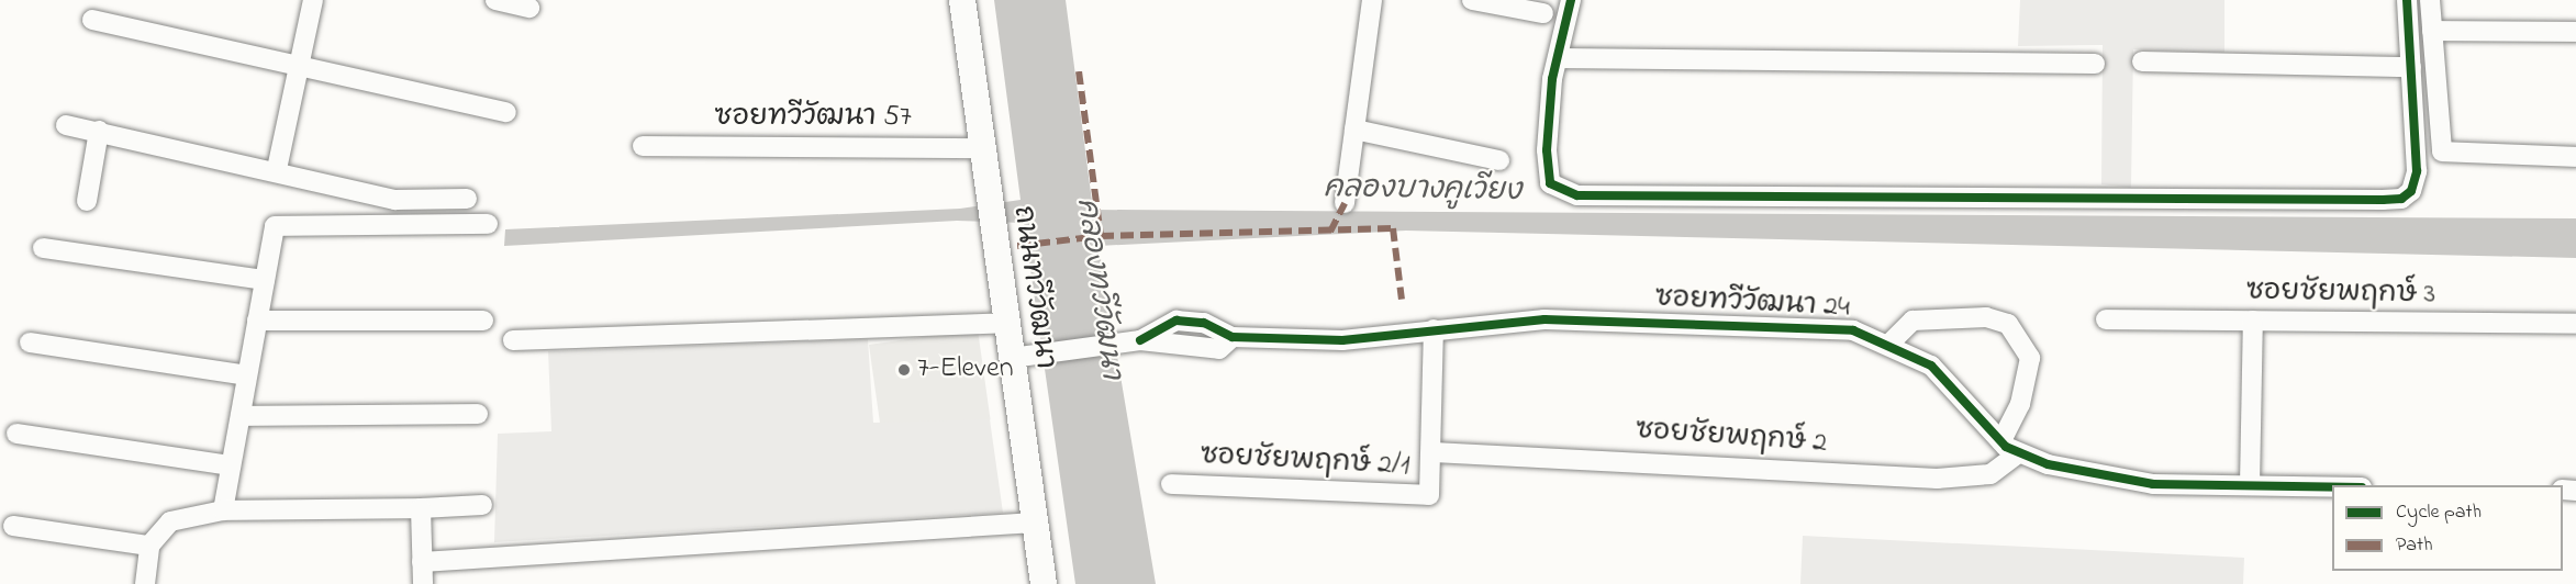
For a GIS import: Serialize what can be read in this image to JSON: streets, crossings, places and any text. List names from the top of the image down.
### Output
{
  "streets": {
    "main road": ["ถนนทวีวัฒนา"],
    "street": [
      "ซอยทวีวัฒนา 57",
      "ซอยชัยพฤกษ์ 3",
      "ซอยทวีวัฒนา 24",
      "ซอยชัยพฤกษ์ 2",
      "ซอยชัยพฤกษ์ 2/1"
    ]
  },
  "crossings": [
    ["ซอยทวีวัฒนา 57", "ถนนทวีวัฒนา"],
    ["ถนนทวีวัฒนา", "ซอยทวีวัฒนา 24"],
    ["ซอยทวีวัฒนา 24", "ซอยชัยพฤกษ์ 2"],
    ["ซอยทวีวัฒนา 24", "ซอยชัยพฤกษ์ 2/1"],
    ["ซอยชัยพฤกษ์ 2", "ซอยชัยพฤกษ์ 2/1"]
  ],
  "water": ["คลองบางคูเวียง", "คลองทวีวัฒนา"],
  "places": ["7-Eleven"],
  "legend": ["Cycle path", "Path"]
}
